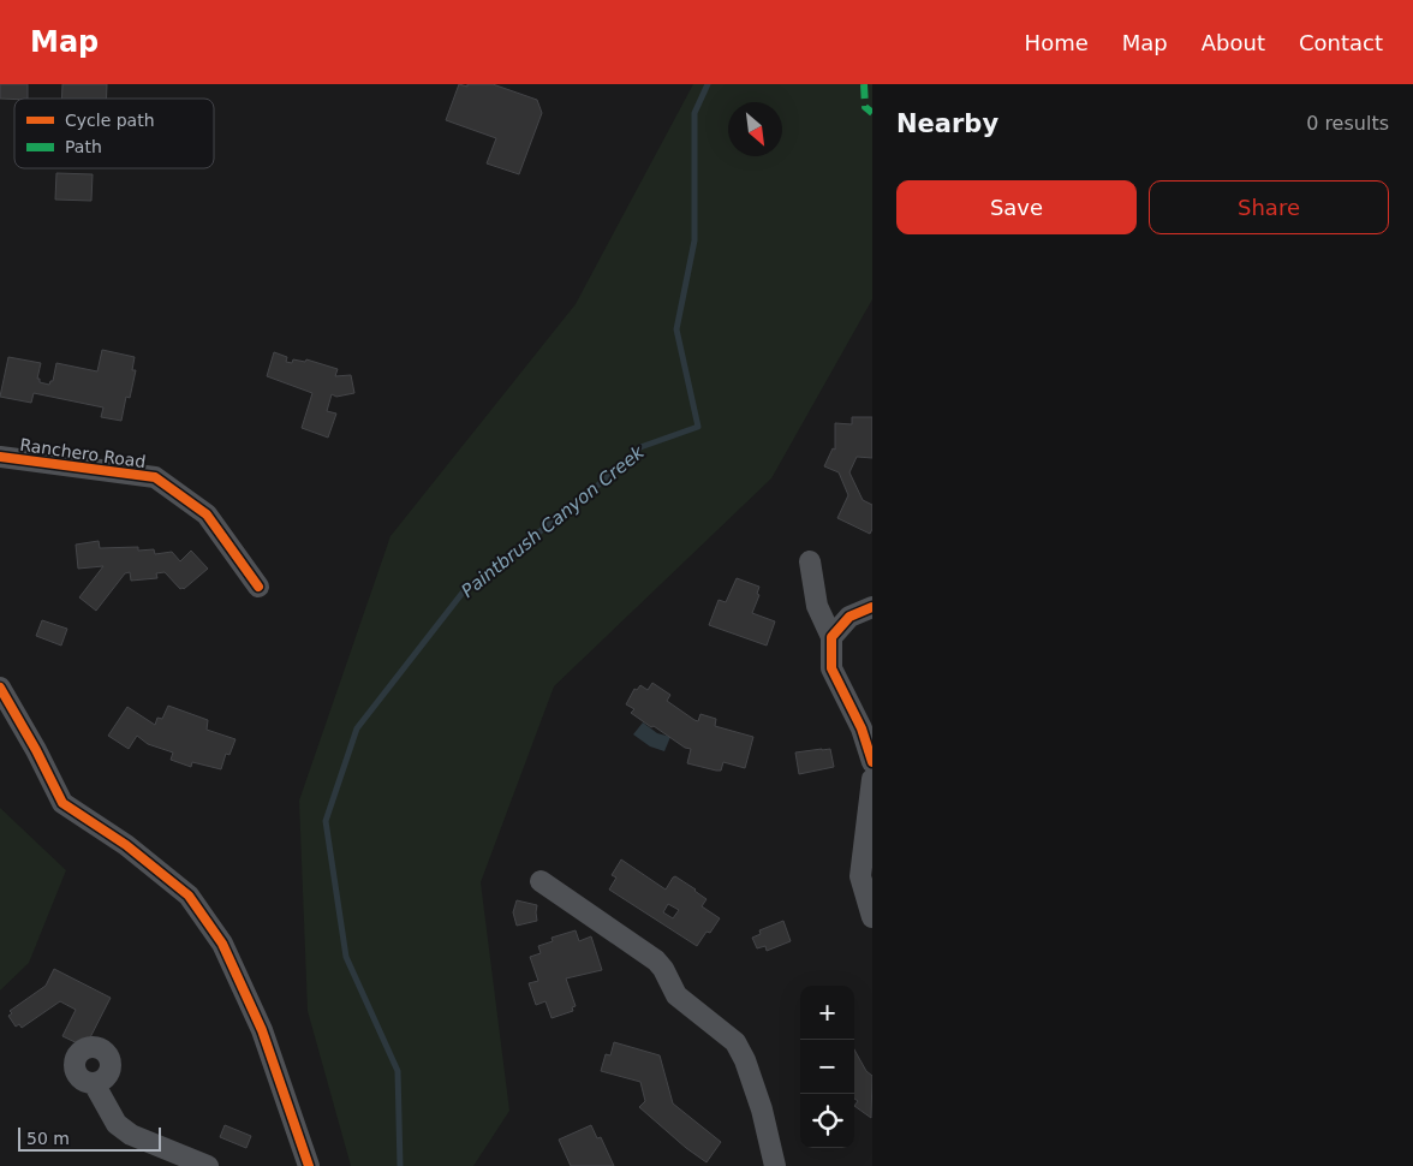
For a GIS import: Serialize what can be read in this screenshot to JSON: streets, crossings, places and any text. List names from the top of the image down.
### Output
{
  "streets": {
    "street": ["Ranchero Road"]
  },
  "water": ["Paintbrush Canyon Creek"],
  "legend": ["Cycle path", "Path"],
  "scale_bar": "50 m",
  "north": "bottom right",
  "page": {
    "header": "Map",
    "nav": [
      "Home",
      "Map",
      "About",
      "Contact"
    ],
    "heading": ["Nearby", "0 results"],
    "buttons": ["Save", "Share"],
    "map_buttons": ["+", "−"],
    "scale": "50 m"
  }
}
